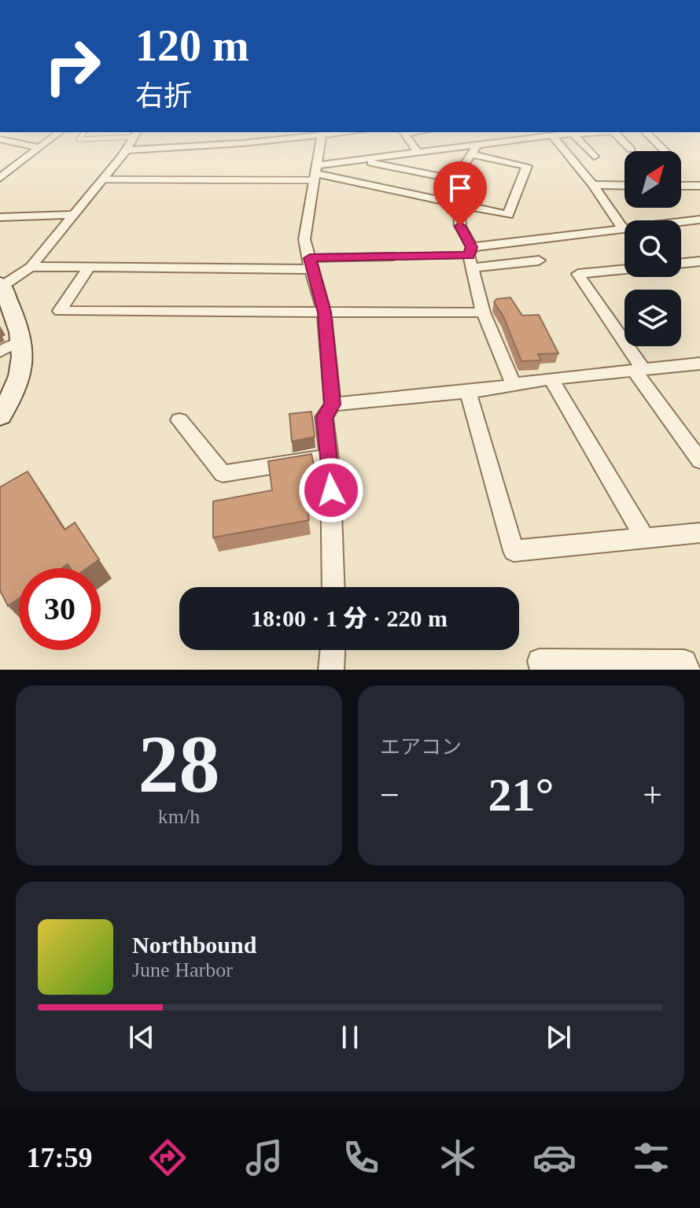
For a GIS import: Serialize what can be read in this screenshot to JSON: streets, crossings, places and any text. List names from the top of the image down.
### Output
{
  "north": "top right",
  "page": {
    "turn": ["120 m", "右折"],
    "limit": "30",
    "trip": "18:00 · 1 分 · 220 m",
    "tile": [
      ["28", "km/h"],
      "エアコン"
    ],
    "heat": ["−", "21°", "+"],
    "song": ["Northbound", "June Harbor"],
    "tabs": "17:59"
  }
}
